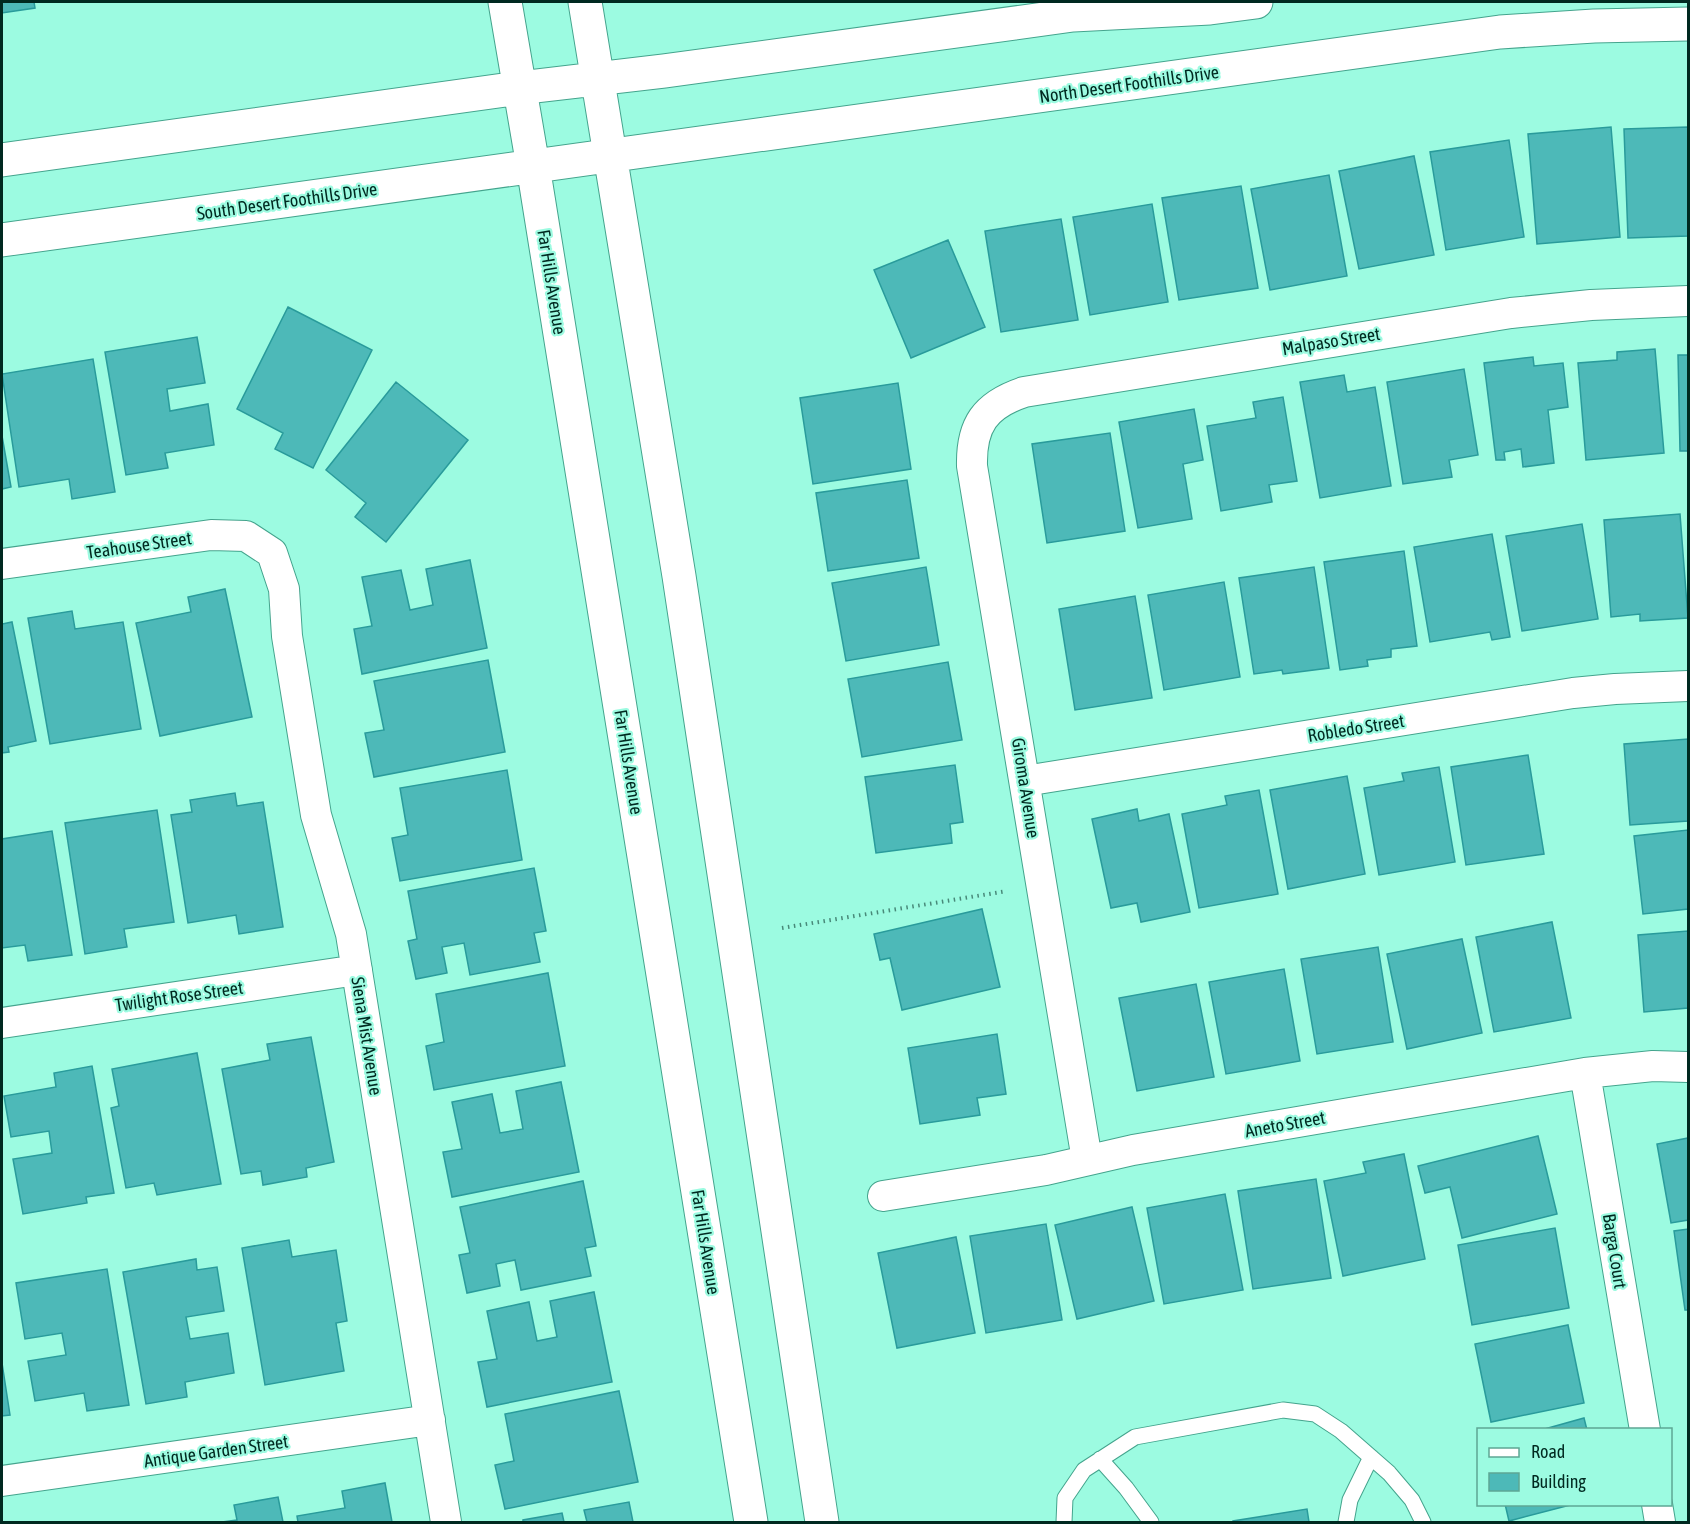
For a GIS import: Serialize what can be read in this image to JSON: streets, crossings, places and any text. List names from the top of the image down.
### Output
{
  "streets": {
    "main road": ["North Desert Foothills Drive", "South Desert Foothills Drive", "Far Hills Avenue"],
    "street": [
      "Malpaso Street",
      "Teahouse Street",
      "Robledo Street",
      "Giroma Avenue",
      "Twilight Rose Street",
      "Siena Mist Avenue",
      "Aneto Street",
      "Barga Court",
      "Antique Garden Street"
    ]
  },
  "crossings": [
    ["North Desert Foothills Drive", "South Desert Foothills Drive"],
    ["South Desert Foothills Drive", "Far Hills Avenue"],
    ["Malpaso Street", "Giroma Avenue"],
    ["Teahouse Street", "Siena Mist Avenue"],
    ["Robledo Street", "Giroma Avenue"],
    ["Giroma Avenue", "Aneto Street"],
    ["Twilight Rose Street", "Siena Mist Avenue"],
    ["Siena Mist Avenue", "Antique Garden Street"],
    ["Aneto Street", "Barga Court"]
  ],
  "legend": ["Road", "Building"]
}
